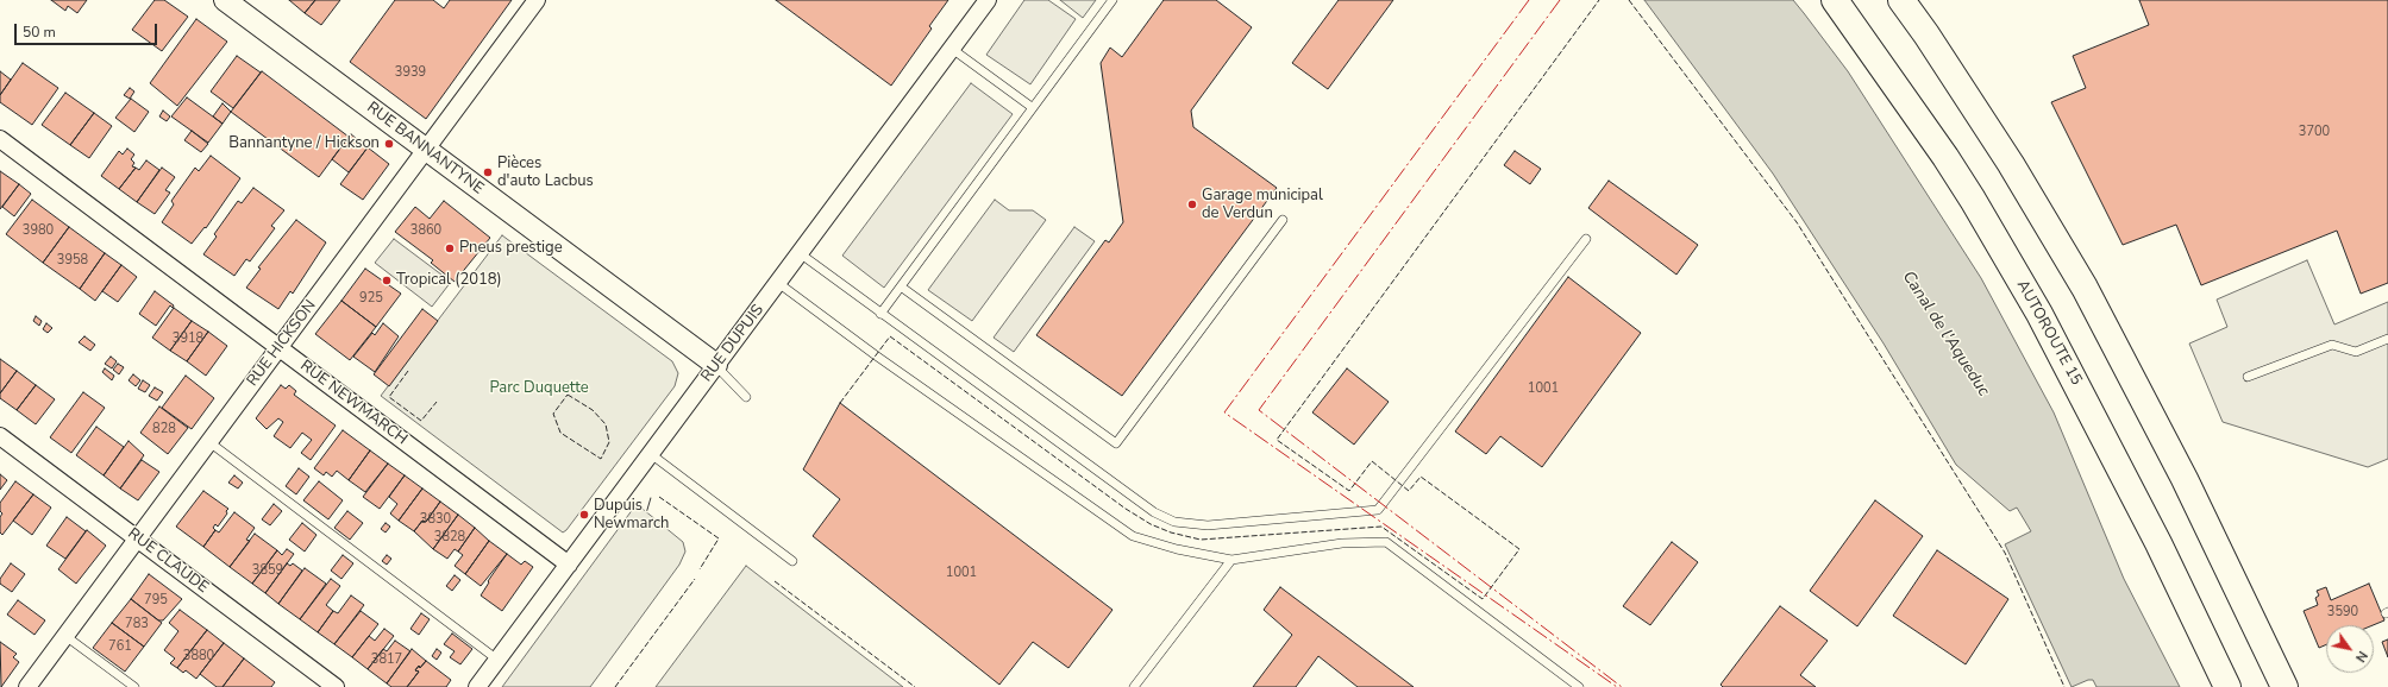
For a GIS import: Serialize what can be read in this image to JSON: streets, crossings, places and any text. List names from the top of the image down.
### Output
{
  "streets": {
    "highway": ["AUTOROUTE 15"],
    "street": [
      "RUE BANNANTYNE",
      "RUE HICKSON",
      "RUE DUPUIS",
      "RUE NEWMARCH",
      "RUE CLAUDE"
    ]
  },
  "crossings": [
    ["RUE BANNANTYNE", "RUE HICKSON"],
    ["RUE BANNANTYNE", "RUE DUPUIS"],
    ["RUE HICKSON", "RUE NEWMARCH"],
    ["RUE HICKSON", "RUE CLAUDE"],
    ["RUE DUPUIS", "RUE NEWMARCH"]
  ],
  "water": ["Canal de l'Aqueduc"],
  "parks": ["Parc Duquette"],
  "places": [
    "Bannantyne / Hickson",
    "Pièces d'auto Lacbus",
    "Garage municipal de Verdun",
    "Pneus prestige",
    "Tropical (2018)",
    "Dupuis / Newmarch"
  ],
  "house_numbers": [
    "3939",
    "3700",
    "3980",
    "3860",
    "3958",
    "925",
    "3918",
    "1001",
    "828",
    "3830",
    "3828",
    "3859",
    "1001",
    "795",
    "3590",
    "783",
    "761",
    "3880",
    "3817"
  ],
  "scale_bar": "50 m",
  "north": "bottom right"
}
